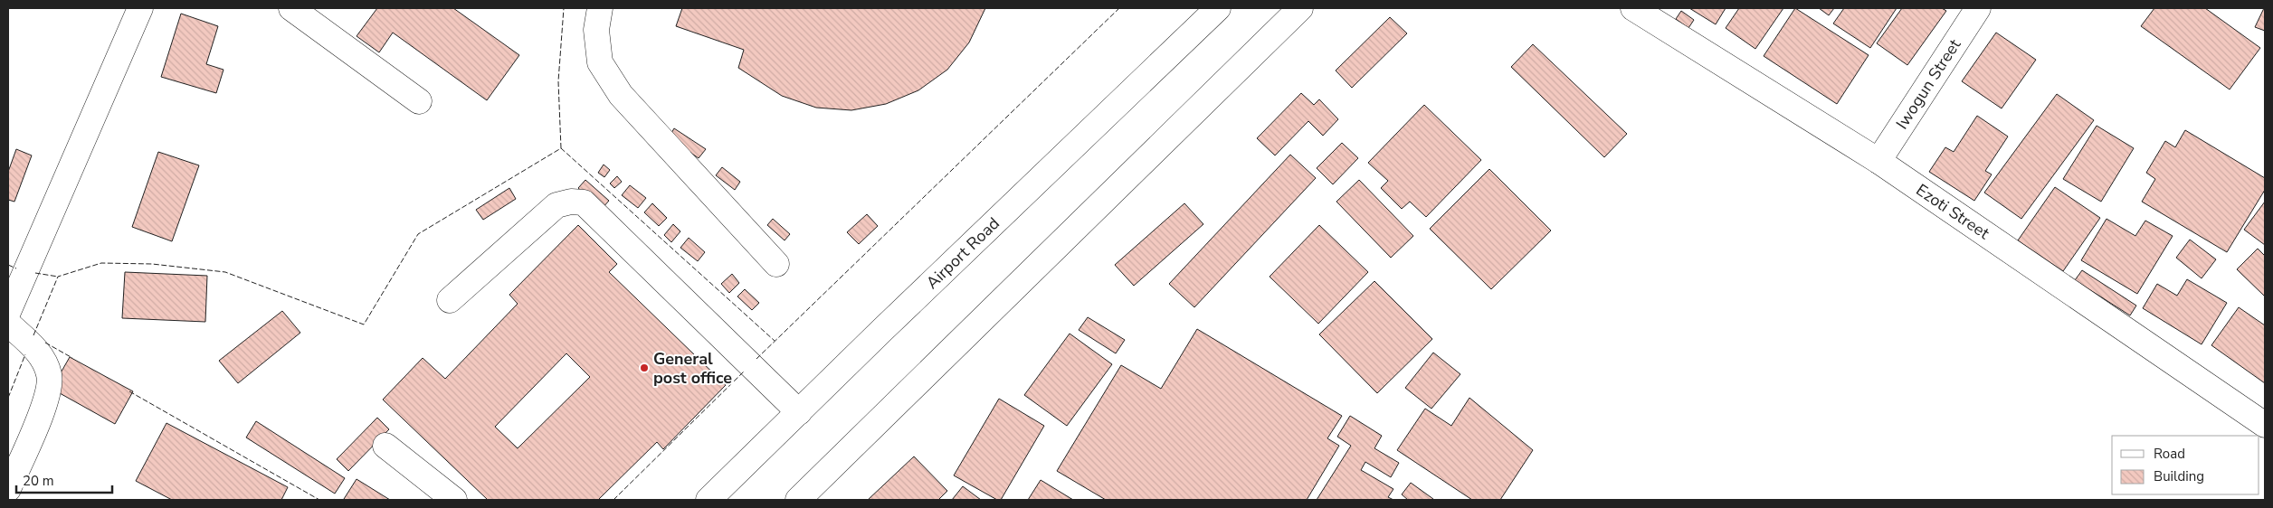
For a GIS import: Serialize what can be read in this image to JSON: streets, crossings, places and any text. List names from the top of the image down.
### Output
{
  "streets": {
    "main road": ["Iwogun Street", "Ezoti Street", "Airport Road"]
  },
  "crossings": [
    ["Iwogun Street", "Ezoti Street"]
  ],
  "places": ["General post office"],
  "legend": ["Road", "Building"],
  "scale_bar": "20 m"
}
